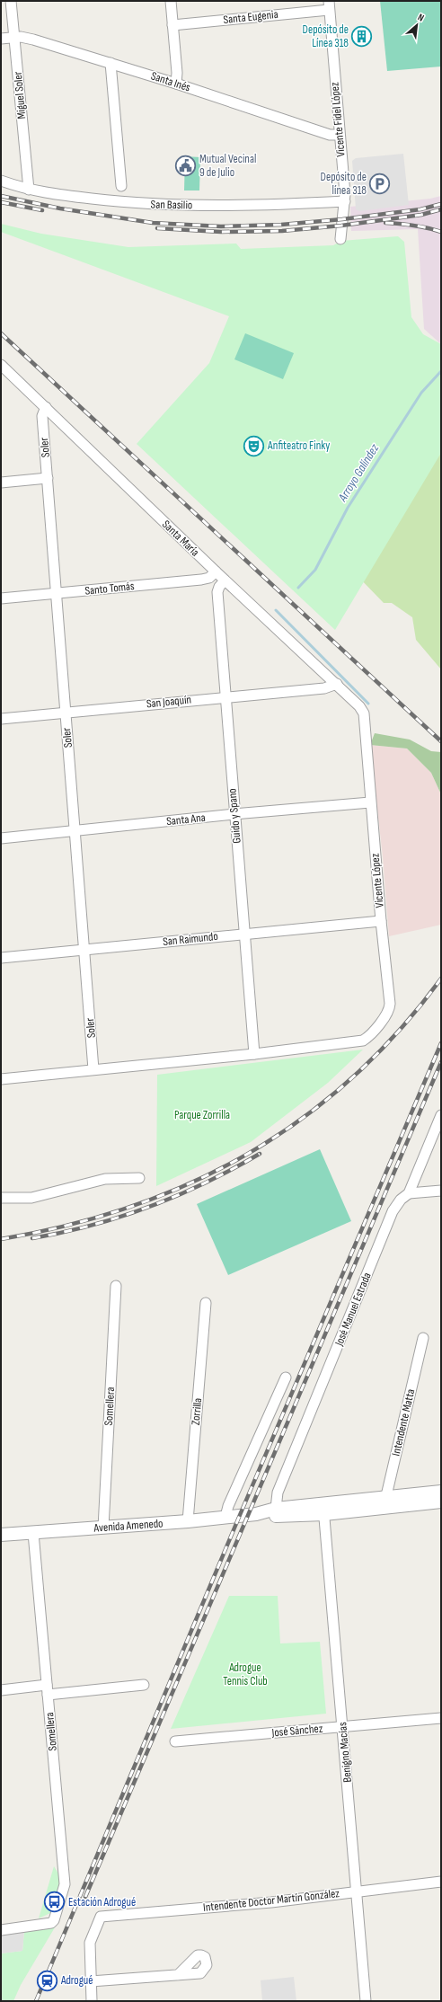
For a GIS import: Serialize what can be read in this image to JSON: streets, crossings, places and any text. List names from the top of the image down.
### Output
{
  "streets": {
    "street": [
      "Santa Eugenia",
      "Santa Inés",
      "Miguel Soler",
      "Vicente Fidel López",
      "San Basilio",
      "Soler",
      "Santa María",
      "Santo Tomás",
      "San Joaquín",
      "Guido y Spano",
      "Santa Ana",
      "Vicente López",
      "San Raimundo",
      "José Manuel Estrada",
      "Somellera",
      "Zorrilla",
      "Intendente Matta",
      "Avenida Amenedo",
      "José Sánchez",
      "Benigno Macías",
      "Intendente Doctor Martín González"
    ]
  },
  "crossings": [
    ["Santa Eugenia", "Vicente Fidel López"],
    ["Santa Inés", "Miguel Soler"],
    ["Santa Inés", "Vicente Fidel López"],
    ["Miguel Soler", "San Basilio"],
    ["Vicente Fidel López", "San Basilio"],
    ["Soler", "Santa María"],
    ["Soler", "Santo Tomás"],
    ["Soler", "San Joaquín"],
    ["Soler", "Santa Ana"],
    ["Soler", "San Raimundo"],
    ["Santa María", "Santo Tomás"],
    ["Santa María", "San Joaquín"],
    ["Santa María", "Guido y Spano"],
    ["Santa María", "Vicente López"],
    ["San Joaquín", "Guido y Spano"],
    ["Guido y Spano", "Santa Ana"],
    ["Guido y Spano", "Vicente López"],
    ["Guido y Spano", "San Raimundo"],
    ["Santa Ana", "Vicente López"],
    ["Vicente López", "San Raimundo"],
    ["José Manuel Estrada", "Avenida Amenedo"],
    ["Somellera", "Avenida Amenedo"],
    ["Zorrilla", "Avenida Amenedo"],
    ["Intendente Matta", "Avenida Amenedo"],
    ["Avenida Amenedo", "Benigno Macías"],
    ["José Sánchez", "Benigno Macías"],
    ["Benigno Macías", "Intendente Doctor Martín González"]
  ],
  "water": ["Arroyo Galíndez"],
  "parks": ["Parque Zorrilla", "Adrogue Tennis Club"],
  "places": {
    "building": ["Depósito de Línea 318"],
    "public building": ["Mutual Vecinal 9 de Julio"],
    "parking": ["Depósito de línea 318"],
    "theatre": ["Anfiteatro Finky"],
    "bus stop": ["Estación Adrogué"],
    "station": ["Adrogué"]
  },
  "north": "top right"
}
